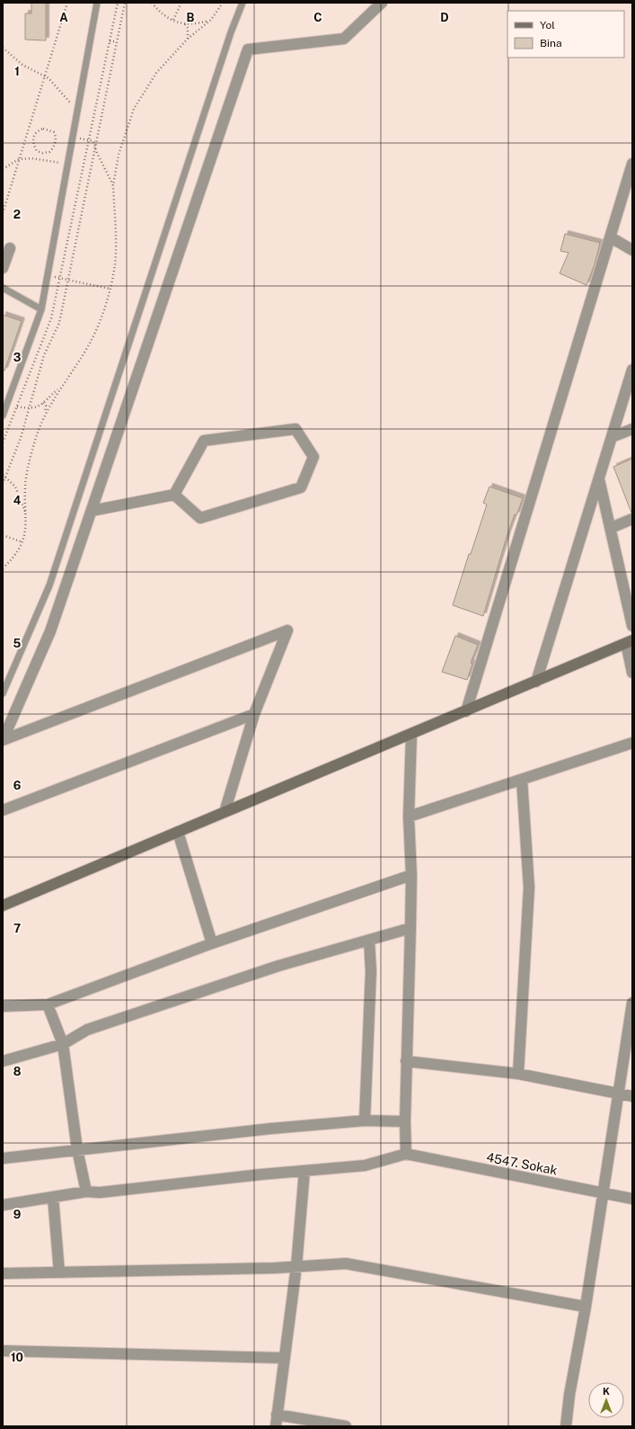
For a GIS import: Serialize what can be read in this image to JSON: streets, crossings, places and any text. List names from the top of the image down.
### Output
{
  "streets": {
    "street": ["4547. Sokak"]
  },
  "legend": ["Yol", "Bina"],
  "north": "top",
  "grid": {
    "columns": [
      "A",
      "B",
      "C",
      "D"
    ],
    "rows": [
      "1",
      "2",
      "3",
      "4",
      "5",
      "6",
      "7",
      "8",
      "9",
      "10"
    ]
  }
}
